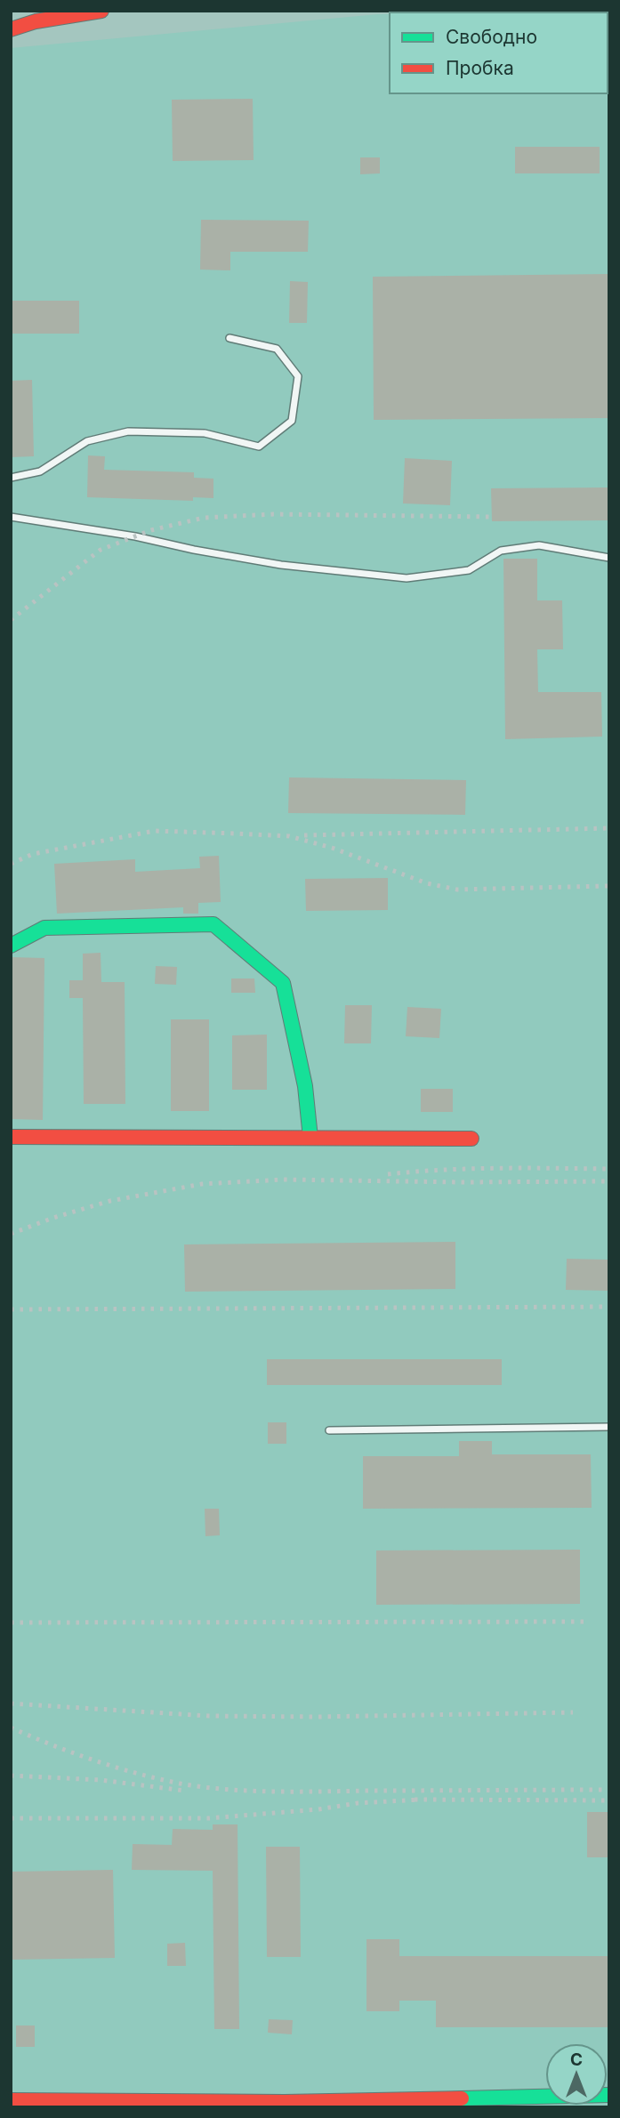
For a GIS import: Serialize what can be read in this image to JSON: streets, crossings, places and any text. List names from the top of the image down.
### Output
{
  "legend": ["Свободно", "Пробка"],
  "north": "top"
}
